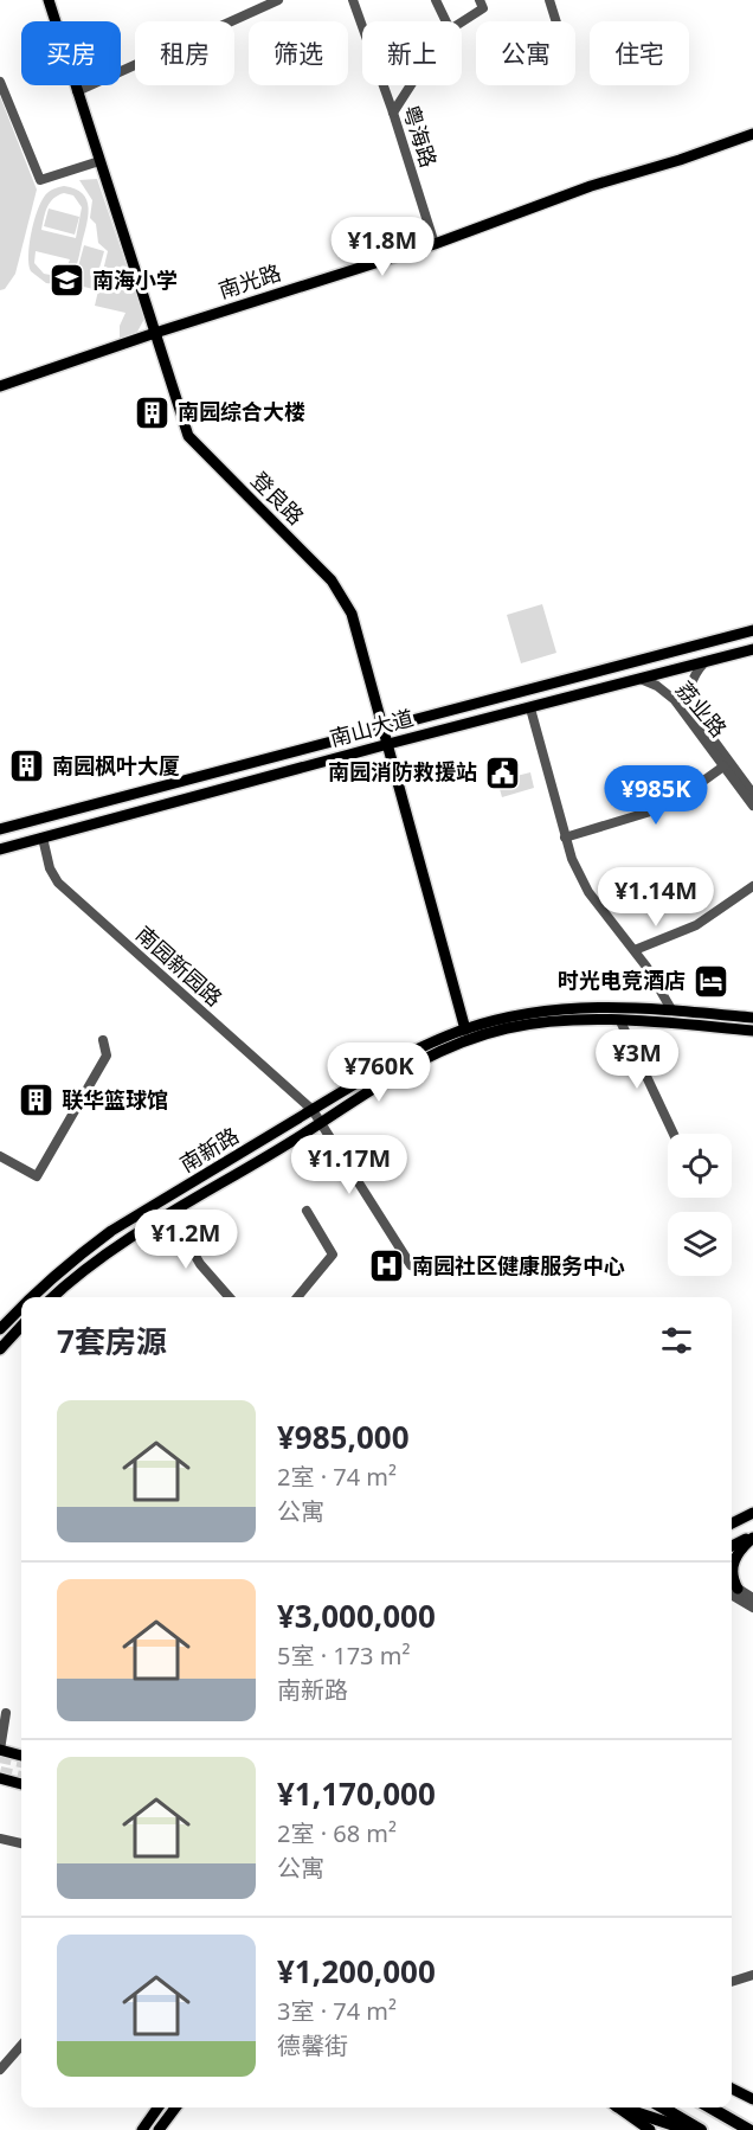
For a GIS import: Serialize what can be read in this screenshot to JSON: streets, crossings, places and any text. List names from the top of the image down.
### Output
{
  "streets": {
    "main road": [
      "南光路",
      "登良路",
      "南山大道",
      "南新路"
    ],
    "street": ["粤海路", "荔业路", "南园新园路"]
  },
  "crossings": [
    ["粤海路", "南光路"],
    ["南光路", "登良路"],
    ["登良路", "南山大道"],
    ["登良路", "南新路"],
    ["荔业路", "南山大道"],
    ["南山大道", "南园新园路"],
    ["南园新园路", "南新路"]
  ],
  "places": {
    "school or university": ["南海小学"],
    "building": ["南园综合大楼", "南园枫叶大厦", "联华篮球馆"],
    "public building": ["南园消防救援站"],
    "hotel": ["时光电竞酒店"],
    "hospital": ["南园社区健康服务中心"]
  },
  "page": {
    "chip": [
      "买房",
      "租房",
      "筛选",
      "新上",
      "公寓",
      "住宅"
    ],
    "price": [
      "¥1.8M",
      "¥985K",
      "¥1.14M",
      "¥3M",
      "¥760K",
      "¥1.17M",
      "¥1.2M"
    ],
    "heading": "7套房源",
    "list": [
      {
        "name": "¥985,000",
        "note": "2室 · 74 m² · 公寓"
      },
      {
        "name": "¥3,000,000",
        "note": "5室 · 173 m² · 南新路"
      },
      {
        "name": "¥1,170,000",
        "note": "2室 · 68 m² · 公寓"
      },
      {
        "name": "¥1,200,000",
        "note": "3室 · 74 m² · 德馨街"
      }
    ]
  }
}
